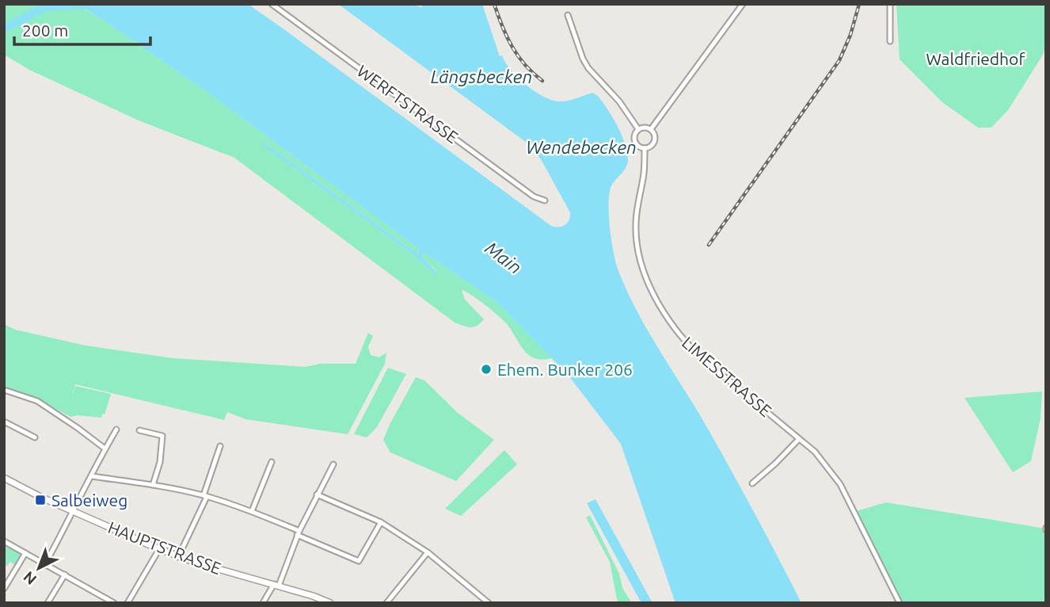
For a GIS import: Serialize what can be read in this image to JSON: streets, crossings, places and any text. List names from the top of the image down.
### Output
{
  "streets": {
    "street": ["WERFTSTRASSE", "LIMESSTRASSE", "HAUPTSTRASSE"]
  },
  "water": ["Längsbecken", "Wendebecken", "Main"],
  "parks": ["Waldfriedhof"],
  "places": {
    "other": ["Ehem. Bunker 206"],
    "transit": ["Salbeiweg"]
  },
  "scale_bar": "200 m",
  "north": "bottom left"
}
